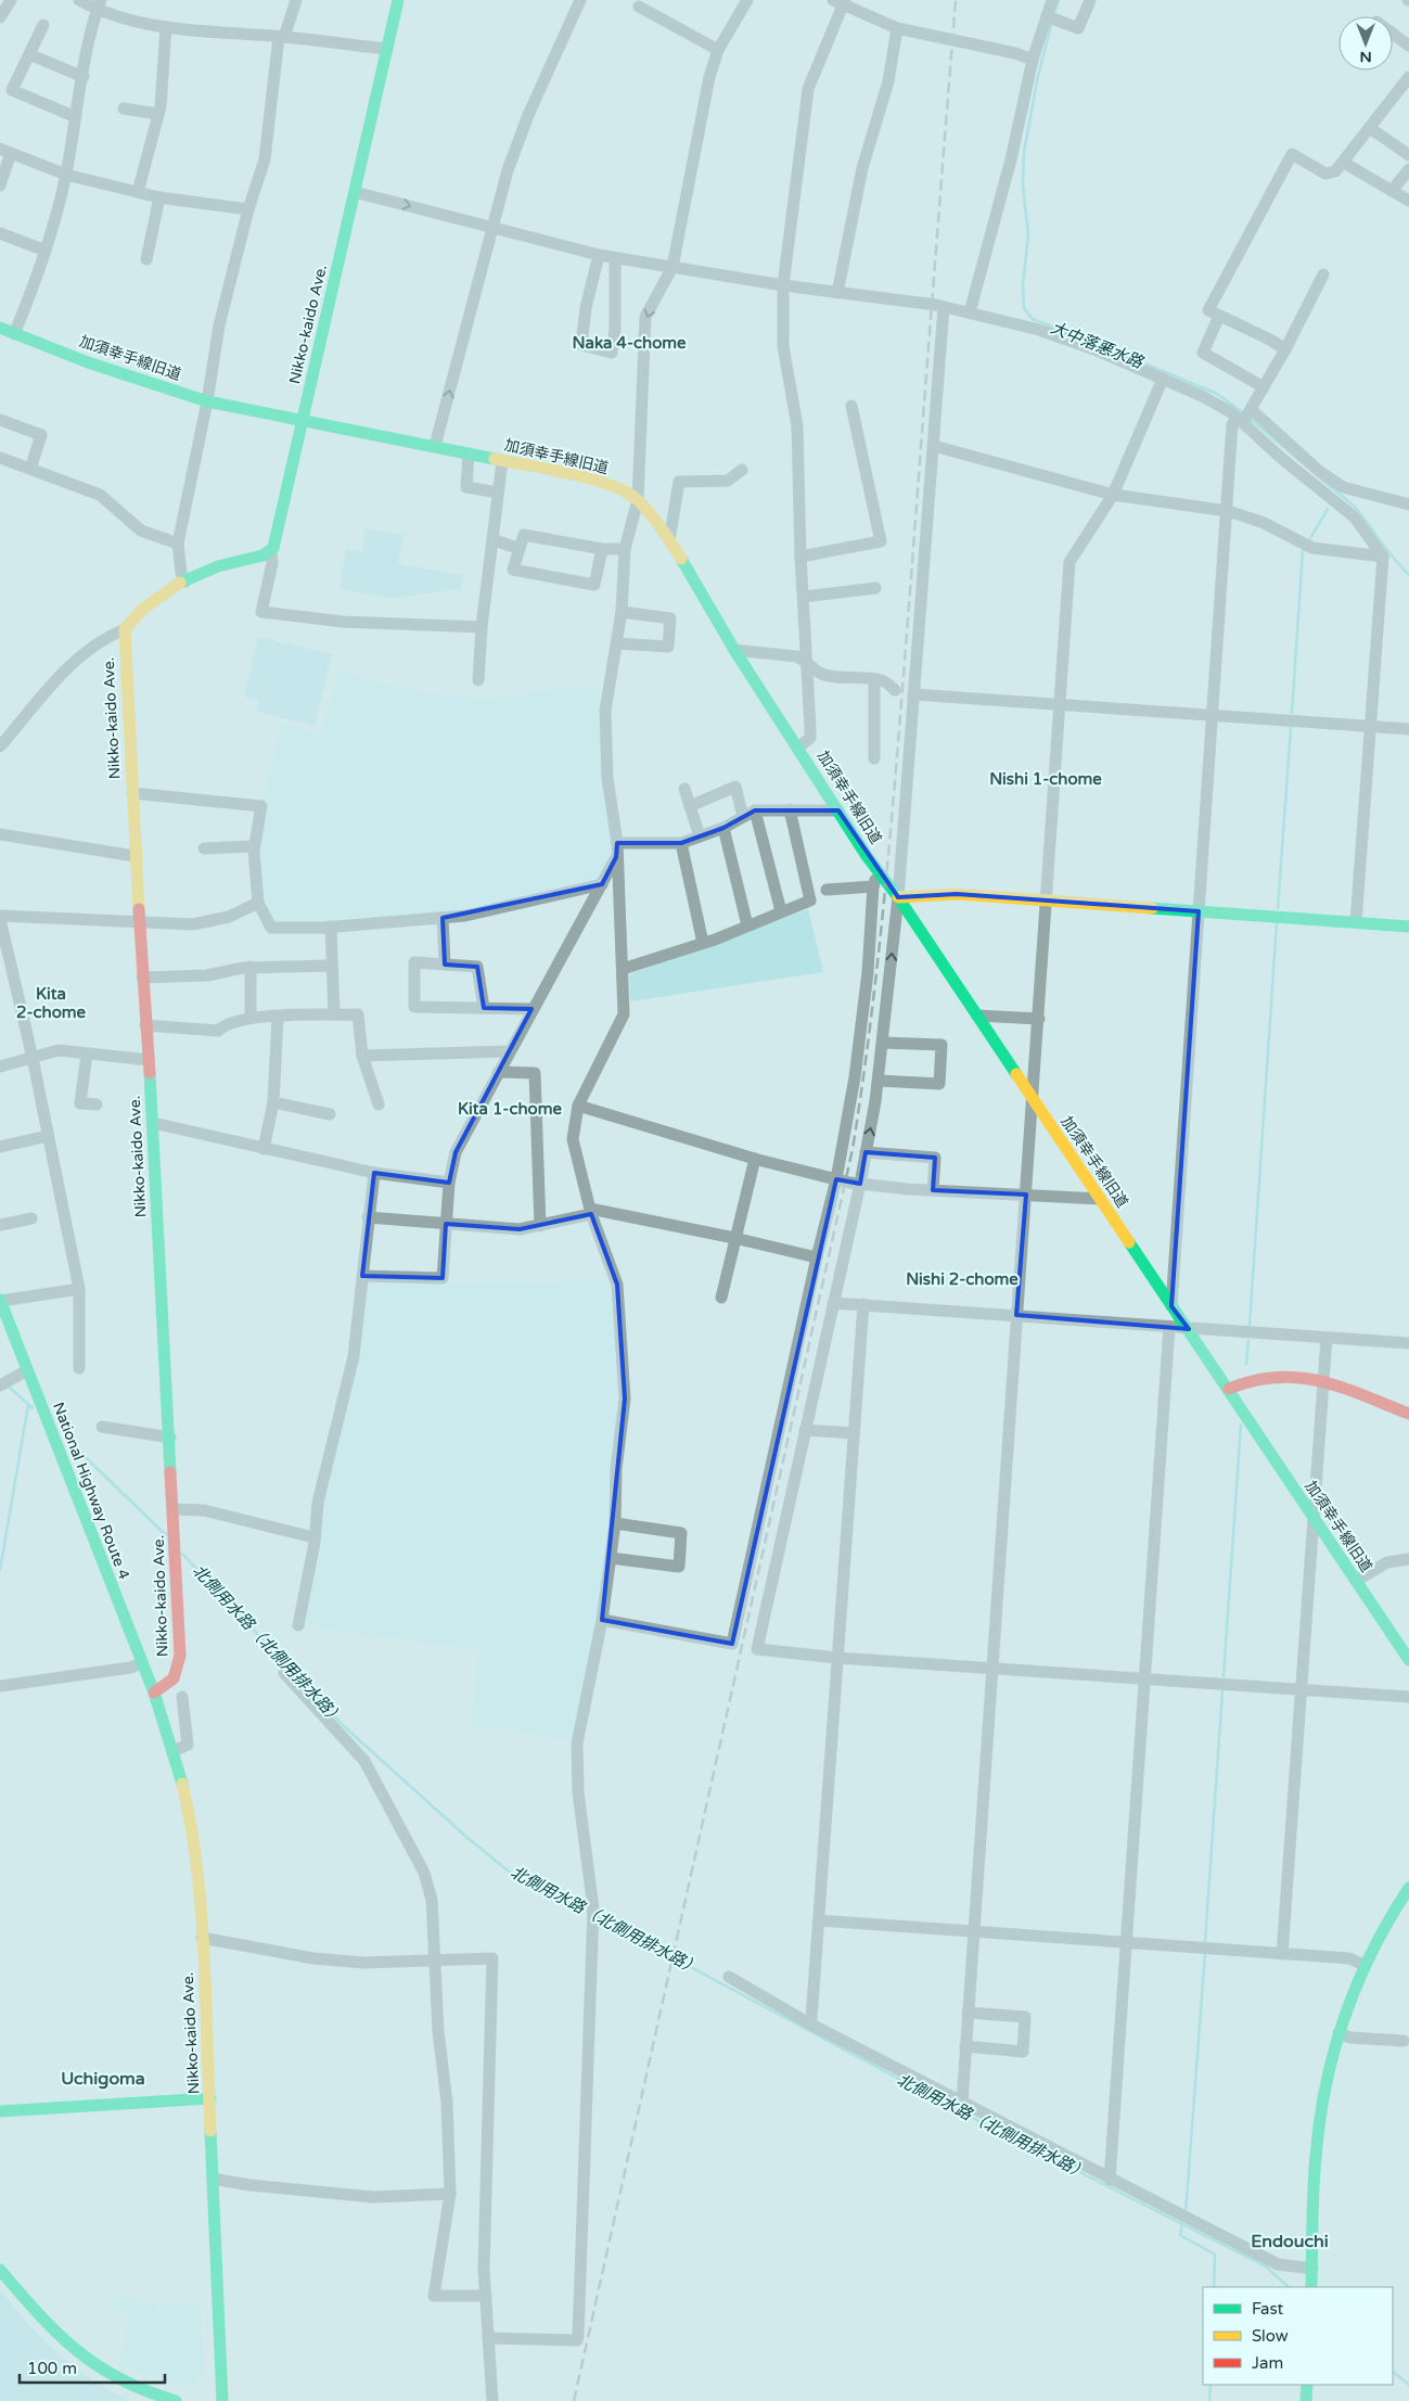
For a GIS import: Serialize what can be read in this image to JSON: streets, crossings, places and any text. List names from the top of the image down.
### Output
{
  "streets": {
    "main road": ["Nikko-kaido Ave.", "加須幸手線旧道", "National Highway Route 4"]
  },
  "crossings": [
    ["Nikko-kaido Ave.", "加須幸手線旧道"],
    ["Nikko-kaido Ave.", "National Highway Route 4"]
  ],
  "districts": [
    "Naka 4-chome",
    "Nishi 1-chome",
    "Kita 2-chome",
    "Kita 1-chome",
    "Nishi 2-chome",
    "Uchigoma",
    "Endouchi"
  ],
  "water": ["大中落悪水路", "北側用水路（北側用排水路）"],
  "legend": ["Fast", "Slow", "Jam"],
  "scale_bar": "100 m",
  "north": "bottom"
}
